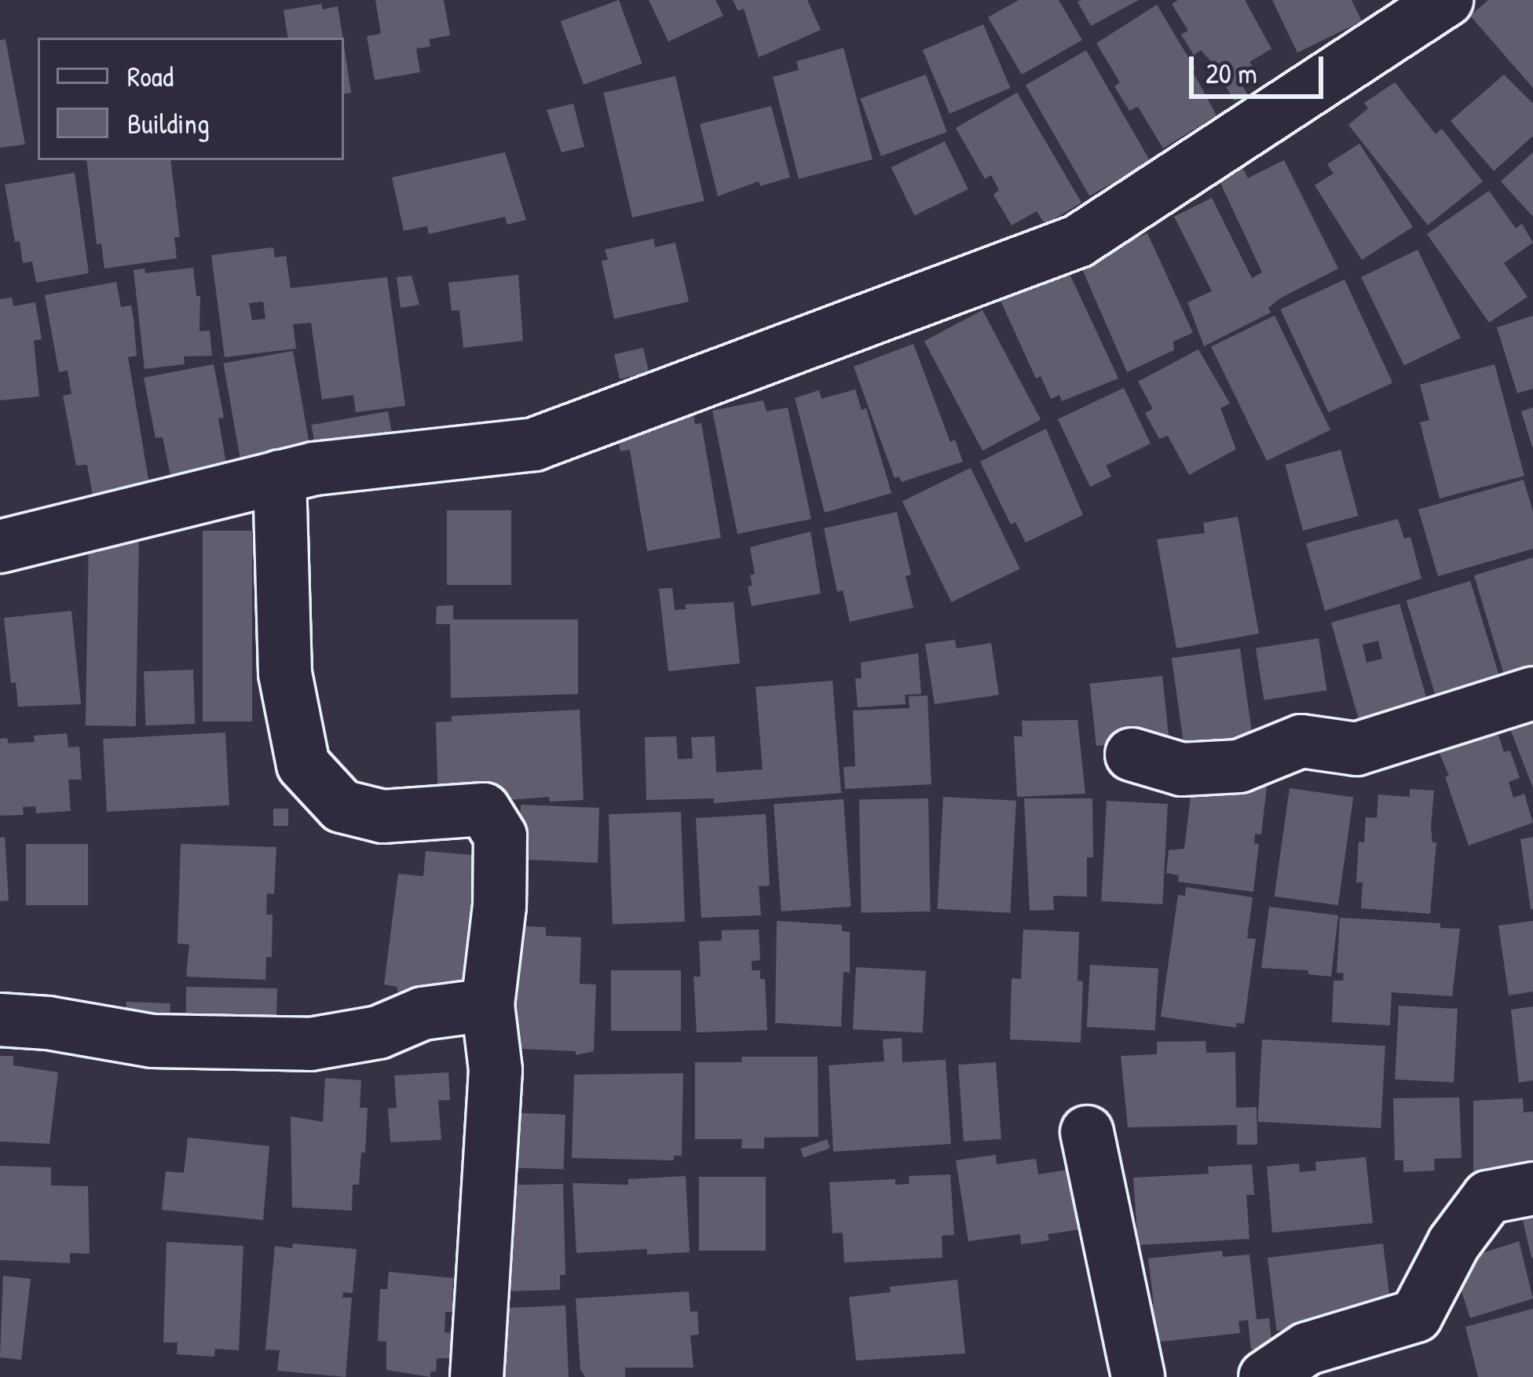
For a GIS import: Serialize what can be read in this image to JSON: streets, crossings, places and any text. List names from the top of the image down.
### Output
{
  "legend": ["Road", "Building"],
  "scale_bar": "20 m"
}
